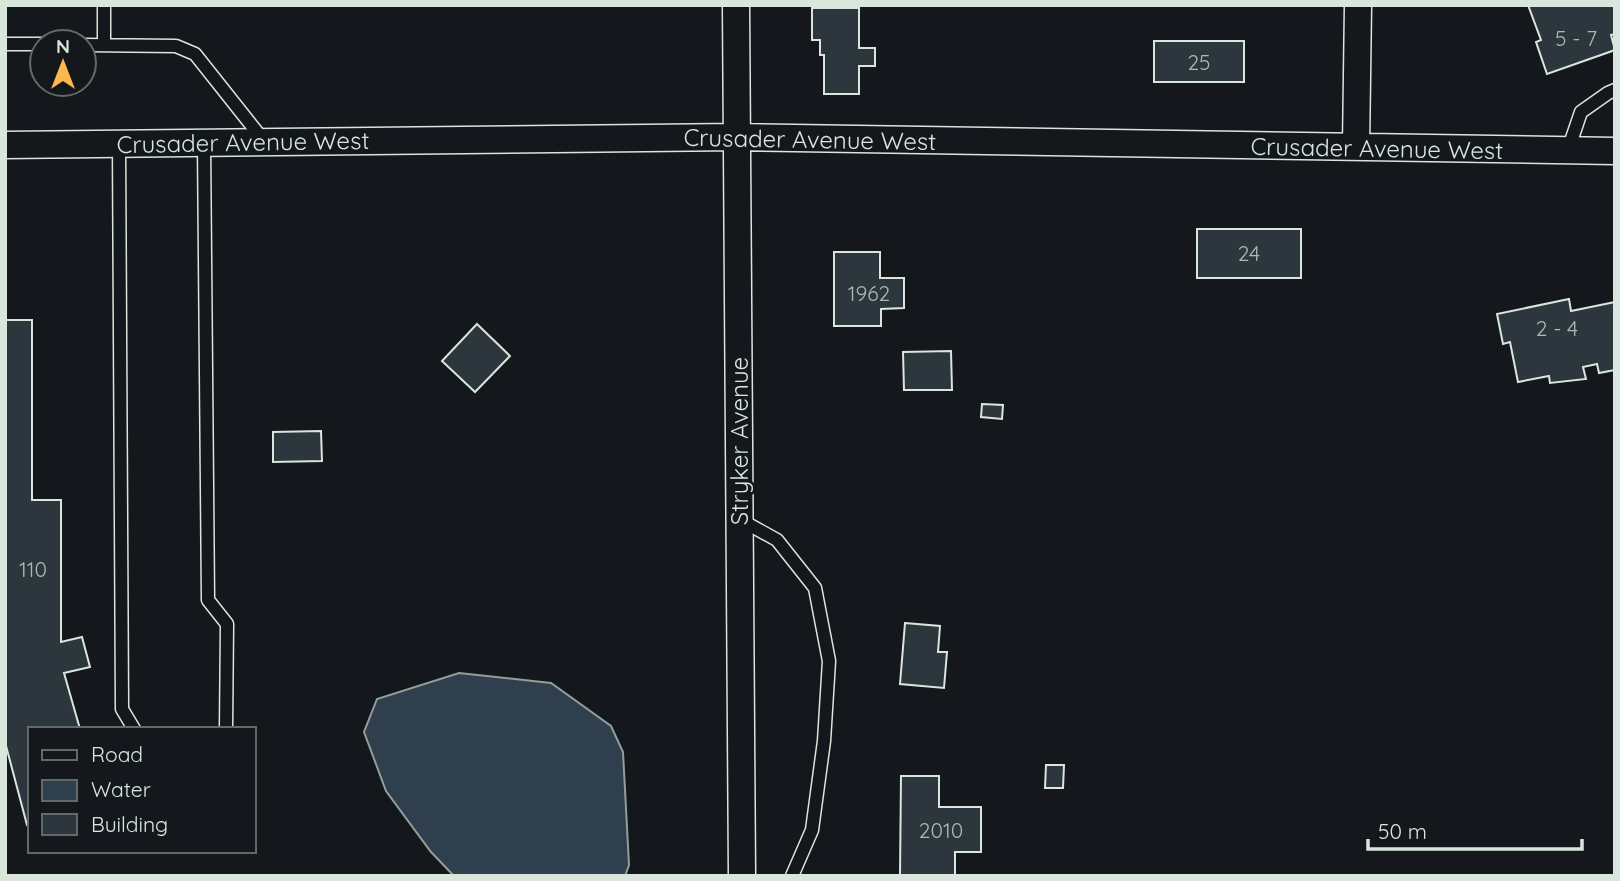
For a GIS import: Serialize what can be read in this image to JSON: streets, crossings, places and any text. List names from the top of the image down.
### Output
{
  "streets": {
    "street": ["Crusader Avenue West", "Stryker Avenue"]
  },
  "crossings": [
    ["Crusader Avenue West", "Stryker Avenue"]
  ],
  "house_numbers": [
    "5 - 7",
    "25",
    "24",
    "1962",
    "2 - 4",
    "110",
    "2010"
  ],
  "legend": ["Road", "Water", "Building"],
  "scale_bar": "50 m",
  "north": "top"
}
